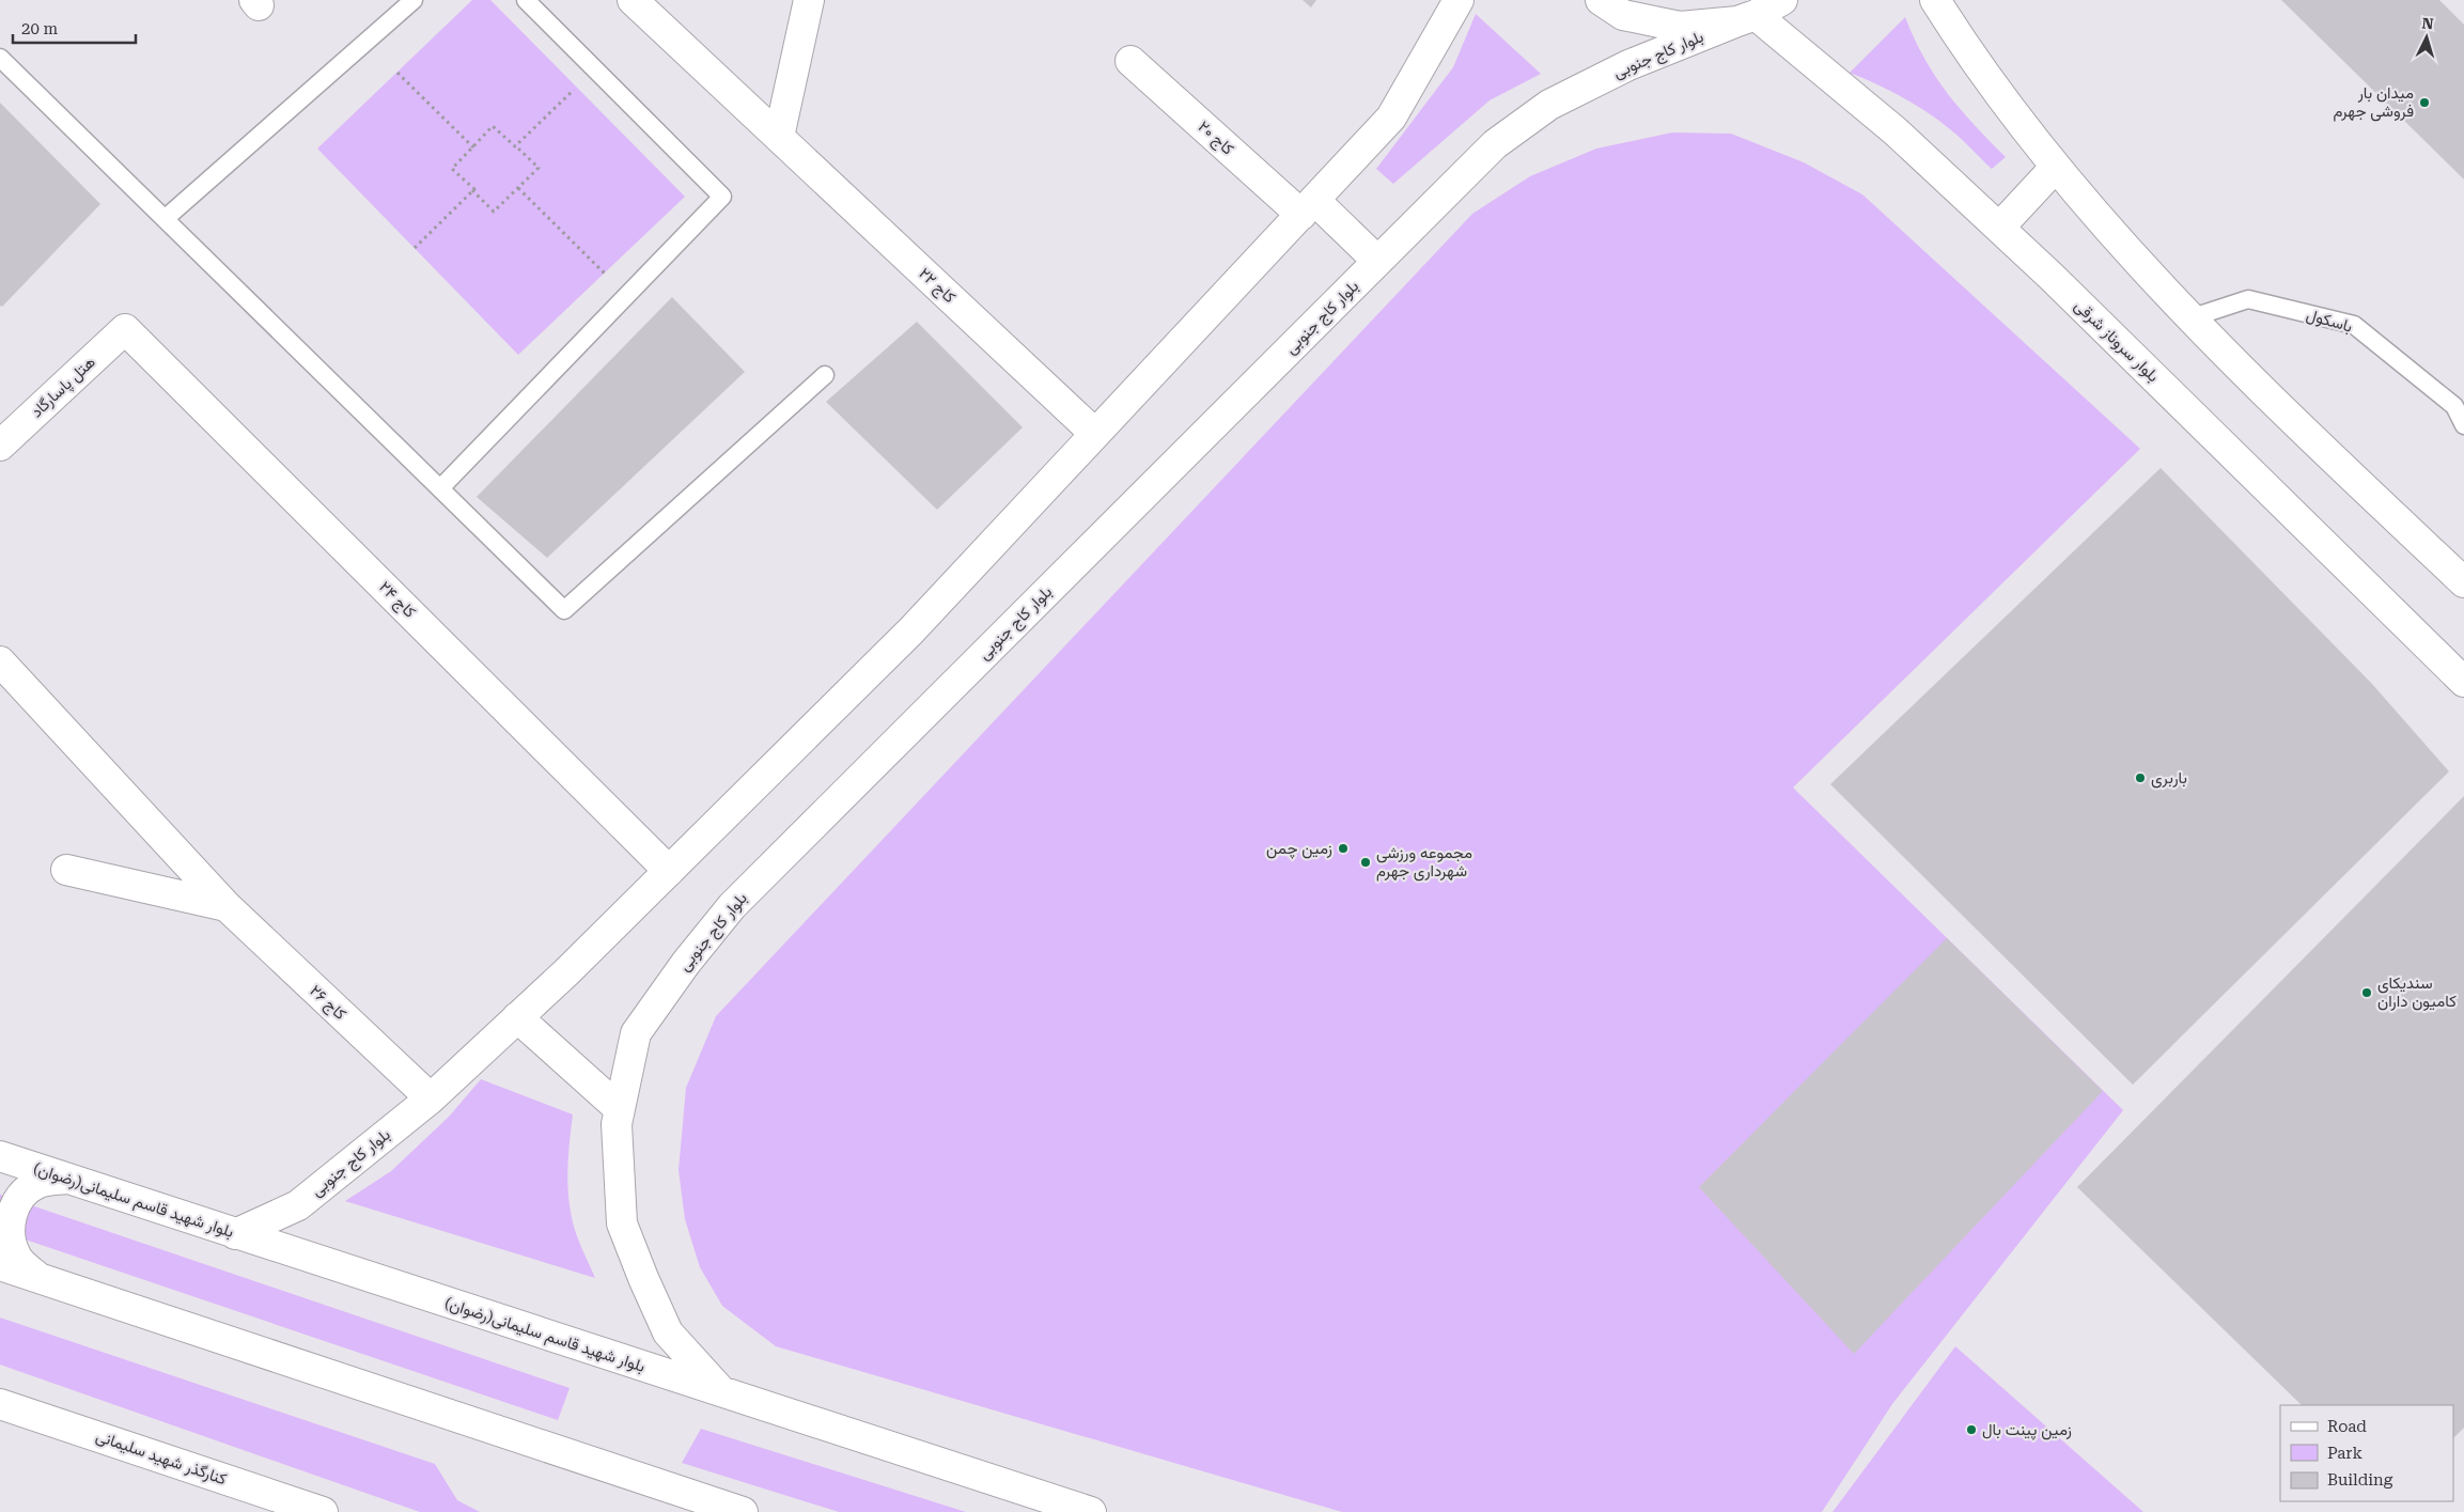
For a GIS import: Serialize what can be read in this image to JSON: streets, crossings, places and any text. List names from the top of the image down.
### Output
{
  "streets": {
    "main road": [
      "بلوار کاج جنوبی",
      "کاج ۲۰",
      "کاج ۲۲",
      "بلوار سروناز شرقی",
      "هتل پاسارگاد",
      "کاج ۲۴",
      "کاج ۲۶",
      "بلوار شهید قاسم سلیمانی(رضوان)",
      "کنارگذر شهید سلیمانی"
    ],
    "lane": ["باسکول"]
  },
  "crossings": [
    ["بلوار کاج جنوبی", "کاج ۲۰"],
    ["بلوار کاج جنوبی", "کاج ۲۲"],
    ["بلوار کاج جنوبی", "بلوار سروناز شرقی"],
    ["بلوار کاج جنوبی", "کاج ۲۴"],
    ["بلوار کاج جنوبی", "کاج ۲۶"],
    ["بلوار کاج جنوبی", "بلوار شهید قاسم سلیمانی(رضوان)"],
    ["هتل پاسارگاد", "کاج ۲۴"]
  ],
  "places": [
    "میدان بار فروشی جهرم",
    "باربری",
    "زمین چمن",
    "مجموعه ورزشی شهرداری جهرم",
    "سندیکای کامیون داران",
    "زمین پینت بال"
  ],
  "legend": ["Road", "Park", "Building"],
  "scale_bar": "20 m",
  "north": "top"
}
